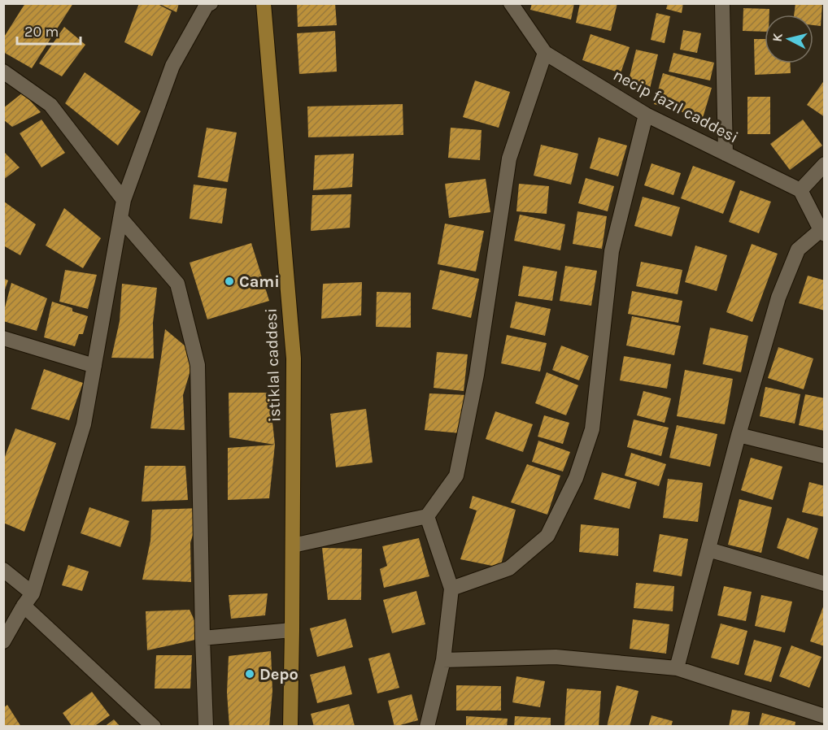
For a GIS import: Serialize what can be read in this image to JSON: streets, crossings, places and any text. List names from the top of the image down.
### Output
{
  "streets": {
    "main road": ["istiklal caddesi"],
    "street": ["necip fazıl caddesi"]
  },
  "places": ["Cami", "Depo"],
  "scale_bar": "20 m",
  "north": "left"
}
